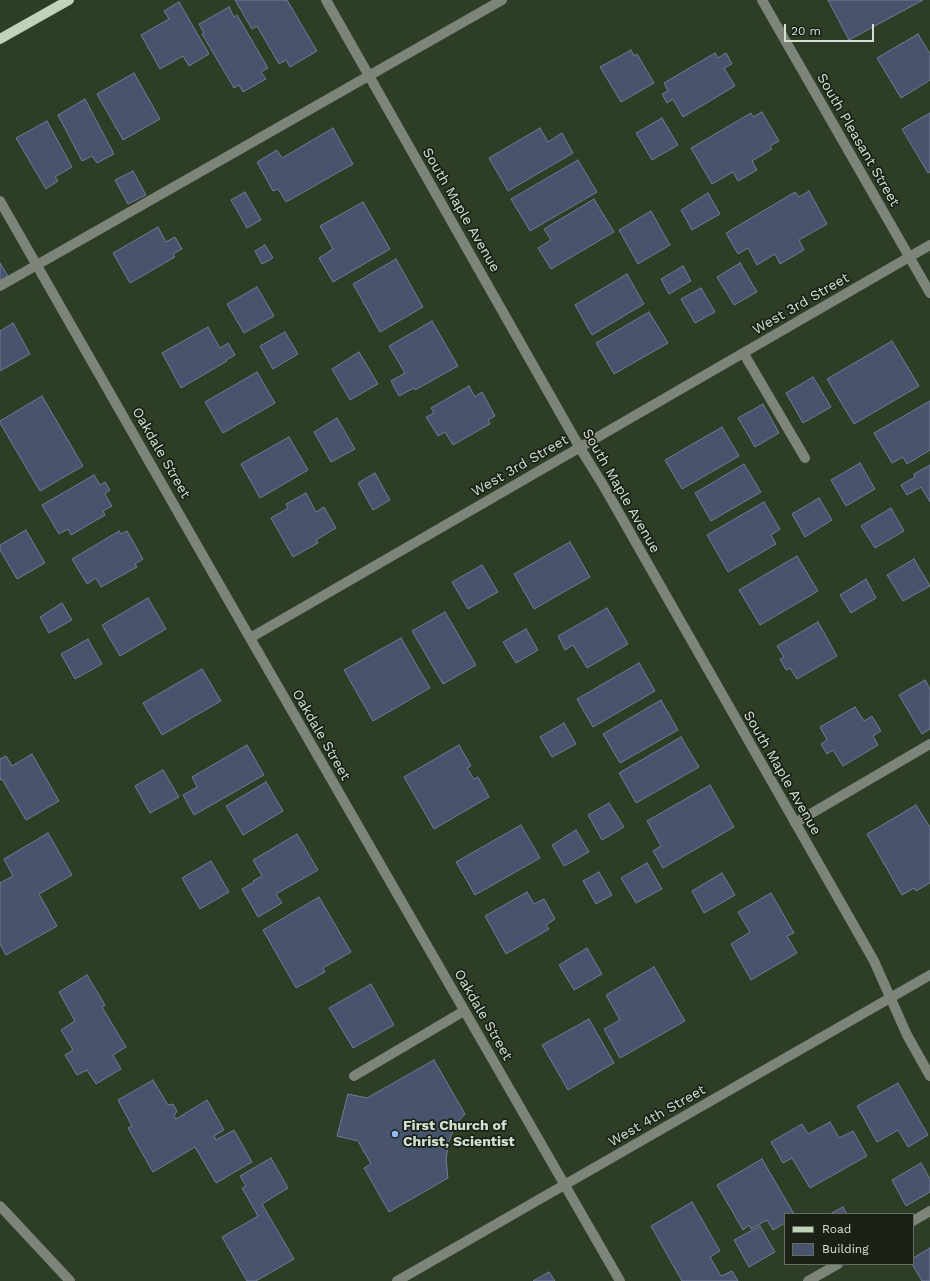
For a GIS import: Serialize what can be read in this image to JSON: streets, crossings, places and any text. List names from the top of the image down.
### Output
{
  "streets": {
    "street": [
      "South Pleasant Street",
      "South Maple Avenue",
      "West 3rd Street",
      "Oakdale Street",
      "West 4th Street"
    ]
  },
  "crossings": [
    ["South Pleasant Street", "West 3rd Street"],
    ["South Maple Avenue", "West 3rd Street"],
    ["South Maple Avenue", "West 4th Street"],
    ["West 3rd Street", "Oakdale Street"],
    ["Oakdale Street", "West 4th Street"]
  ],
  "places": ["First Church of Christ, Scientist"],
  "legend": ["Road", "Building"],
  "scale_bar": "20 m"
}
